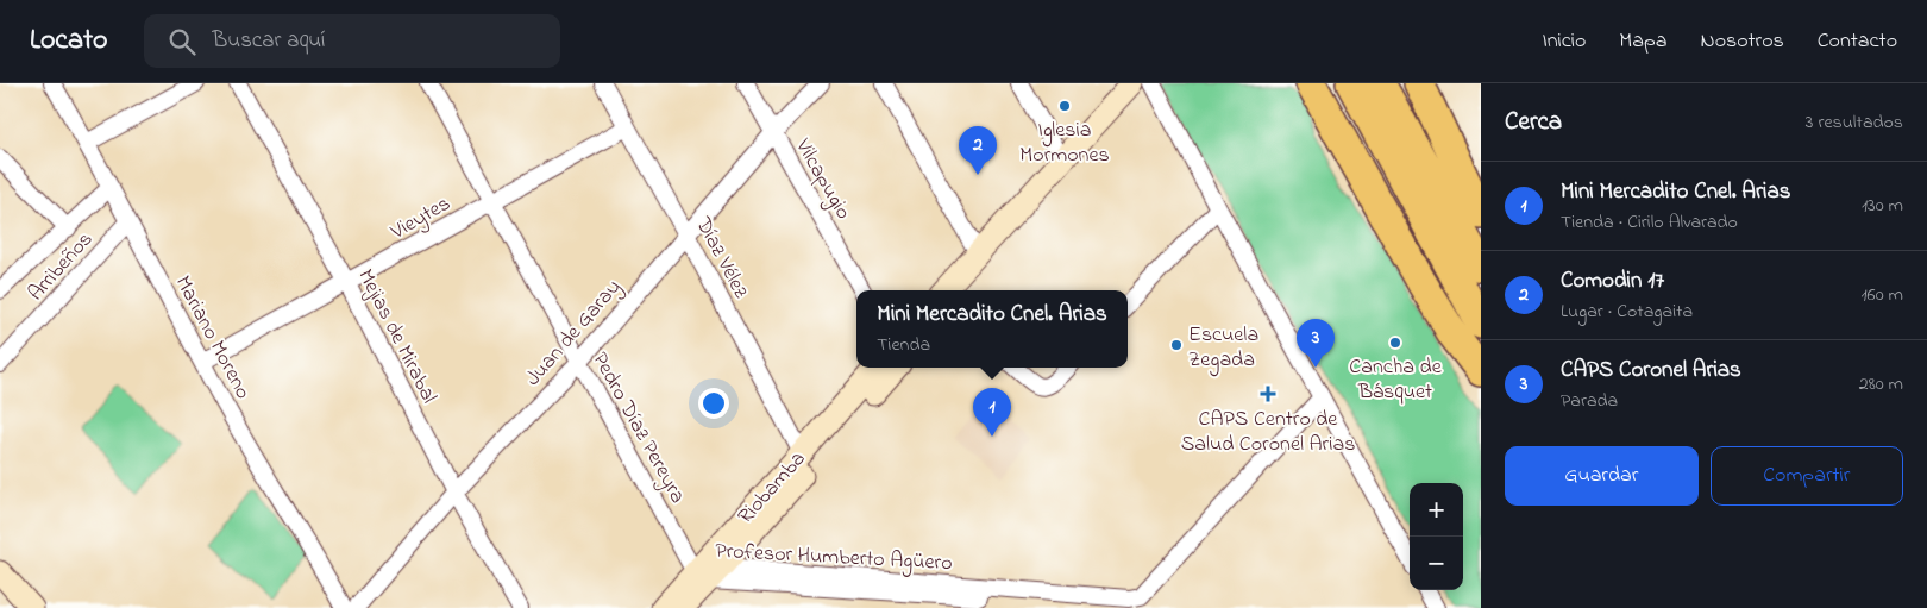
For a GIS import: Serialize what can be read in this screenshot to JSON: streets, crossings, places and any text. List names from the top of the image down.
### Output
{
  "streets": {
    "main road": ["Riobamba"],
    "street": [
      "Vilcapugio",
      "Vieytes",
      "Díaz Vélez",
      "Arribeños",
      "Juan de Garay",
      "Mejias de Mirabal",
      "Mariano Moreno",
      "Pedro Díaz Pereyra",
      "Profesor Humberto Agüero"
    ]
  },
  "crossings": [
    ["Vilcapugio", "Juan de Garay"],
    ["Vieytes", "Díaz Vélez"],
    ["Vieytes", "Mejias de Mirabal"],
    ["Vieytes", "Mariano Moreno"],
    ["Vieytes", "Pedro Díaz Pereyra"],
    ["Díaz Vélez", "Juan de Garay"],
    ["Díaz Vélez", "Riobamba"],
    ["Arribeños", "Mariano Moreno"],
    ["Juan de Garay", "Mejias de Mirabal"],
    ["Juan de Garay", "Pedro Díaz Pereyra"],
    ["Pedro Díaz Pereyra", "Riobamba"],
    ["Pedro Díaz Pereyra", "Profesor Humberto Agüero"],
    ["Riobamba", "Profesor Humberto Agüero"]
  ],
  "places": {
    "other": ["Iglesia Mormones", "Cancha de Básquet", "Escuela Zegada"],
    "health": ["CAPS Centro de Salud Coronel Arias"]
  },
  "page": {
    "header": "Locato",
    "search": "Buscar aquí",
    "nav": [
      "Inicio",
      "Mapa",
      "Nosotros",
      "Contacto"
    ],
    "heading": ["Cerca", "3 resultados"],
    "pins": ["2", "3", "1"],
    "list": [
      {
        "mark": "1",
        "name": "Mini Mercadito Cnel. Arias",
        "note": "Tienda · Cirilo Alvarado",
        "value": "130 m"
      },
      {
        "mark": "2",
        "name": "Comodin 17",
        "note": "Lugar · Cotagaita",
        "value": "160 m"
      },
      {
        "mark": "3",
        "name": "CAPS Coronel Arias",
        "note": "Parada",
        "value": "280 m"
      }
    ],
    "popup": ["Mini Mercadito Cnel. Arias", "Tienda"],
    "buttons": ["Guardar", "Compartir"],
    "map_buttons": ["+", "−"]
  }
}
